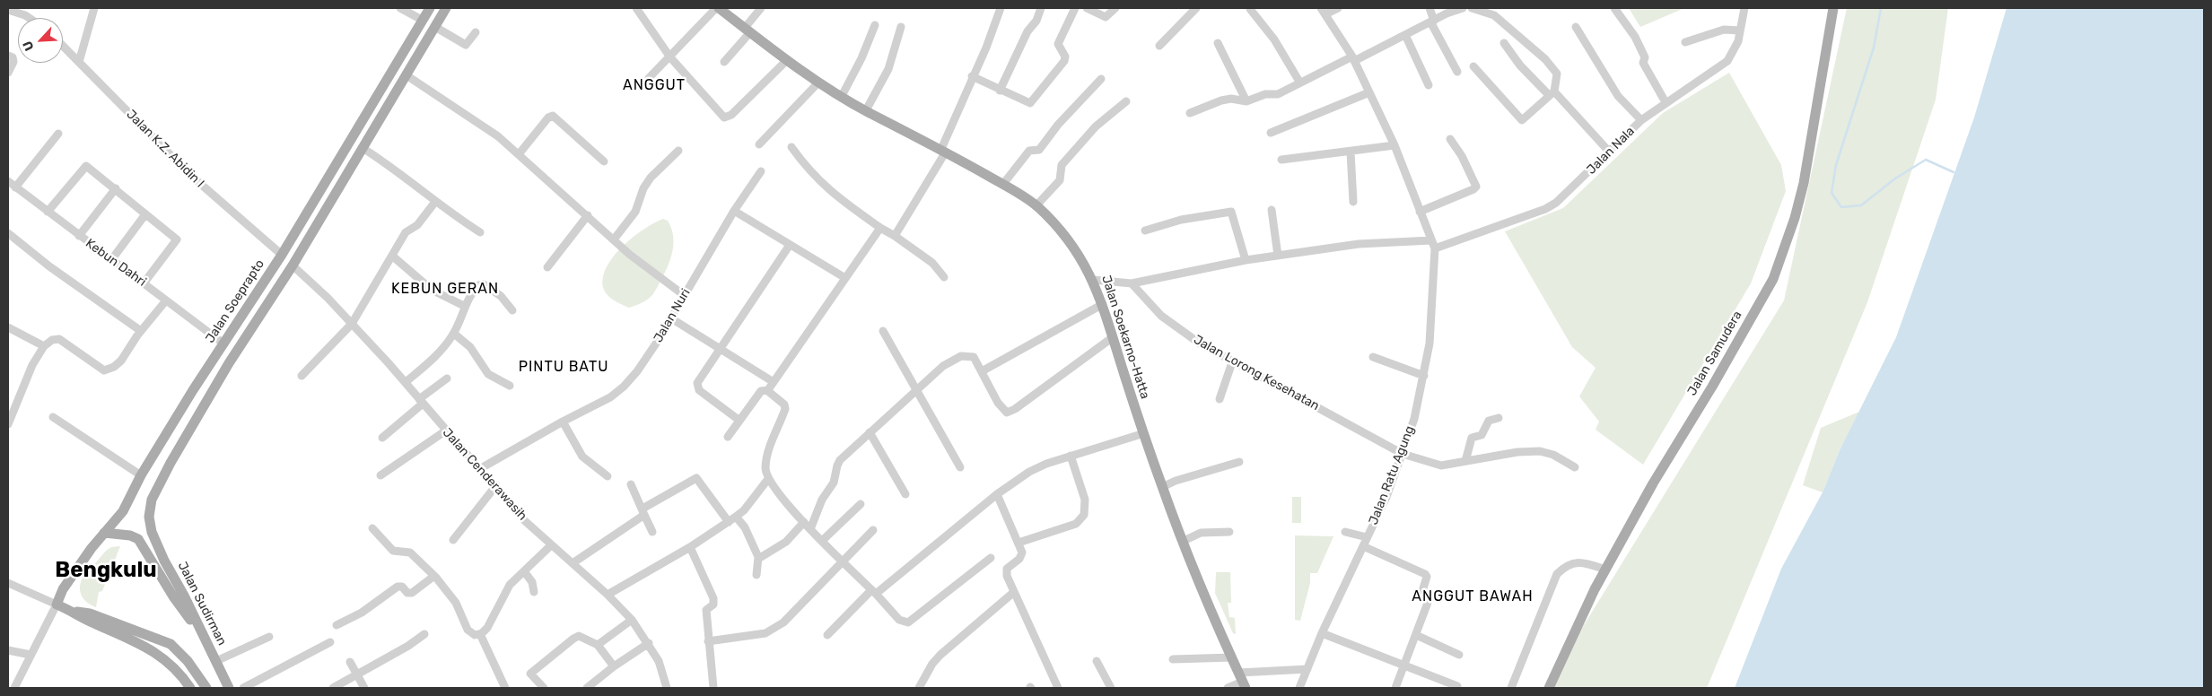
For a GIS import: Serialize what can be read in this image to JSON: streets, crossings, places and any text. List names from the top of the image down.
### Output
{
  "streets": {
    "main road": [
      "Jalan Soeprapto",
      "Jalan Soekarno-Hatta",
      "Jalan Samudera",
      "Jalan Sudirman"
    ],
    "street": [
      "Jalan K.Z. Abidin I",
      "Jalan Nala",
      "Kebun Dahri",
      "Jalan Nuri",
      "Jalan Lorong Kesehatan",
      "Jalan Cenderawasih",
      "Jalan Ratu Agung"
    ]
  },
  "crossings": [
    ["Jalan K.Z. Abidin I", "Jalan Soeprapto"],
    ["Jalan Nala", "Jalan Ratu Agung"],
    ["Kebun Dahri", "Jalan Soeprapto"],
    ["Jalan Nuri", "Jalan Cenderawasih"],
    ["Jalan Lorong Kesehatan", "Jalan Ratu Agung"],
    ["Jalan Cenderawasih", "Jalan Sudirman"]
  ],
  "districts": [
    "ANGGUT",
    "KEBUN GERAN",
    "PINTU BATU",
    "Bengkulu",
    "ANGGUT BAWAH"
  ],
  "north": "bottom left"
}
